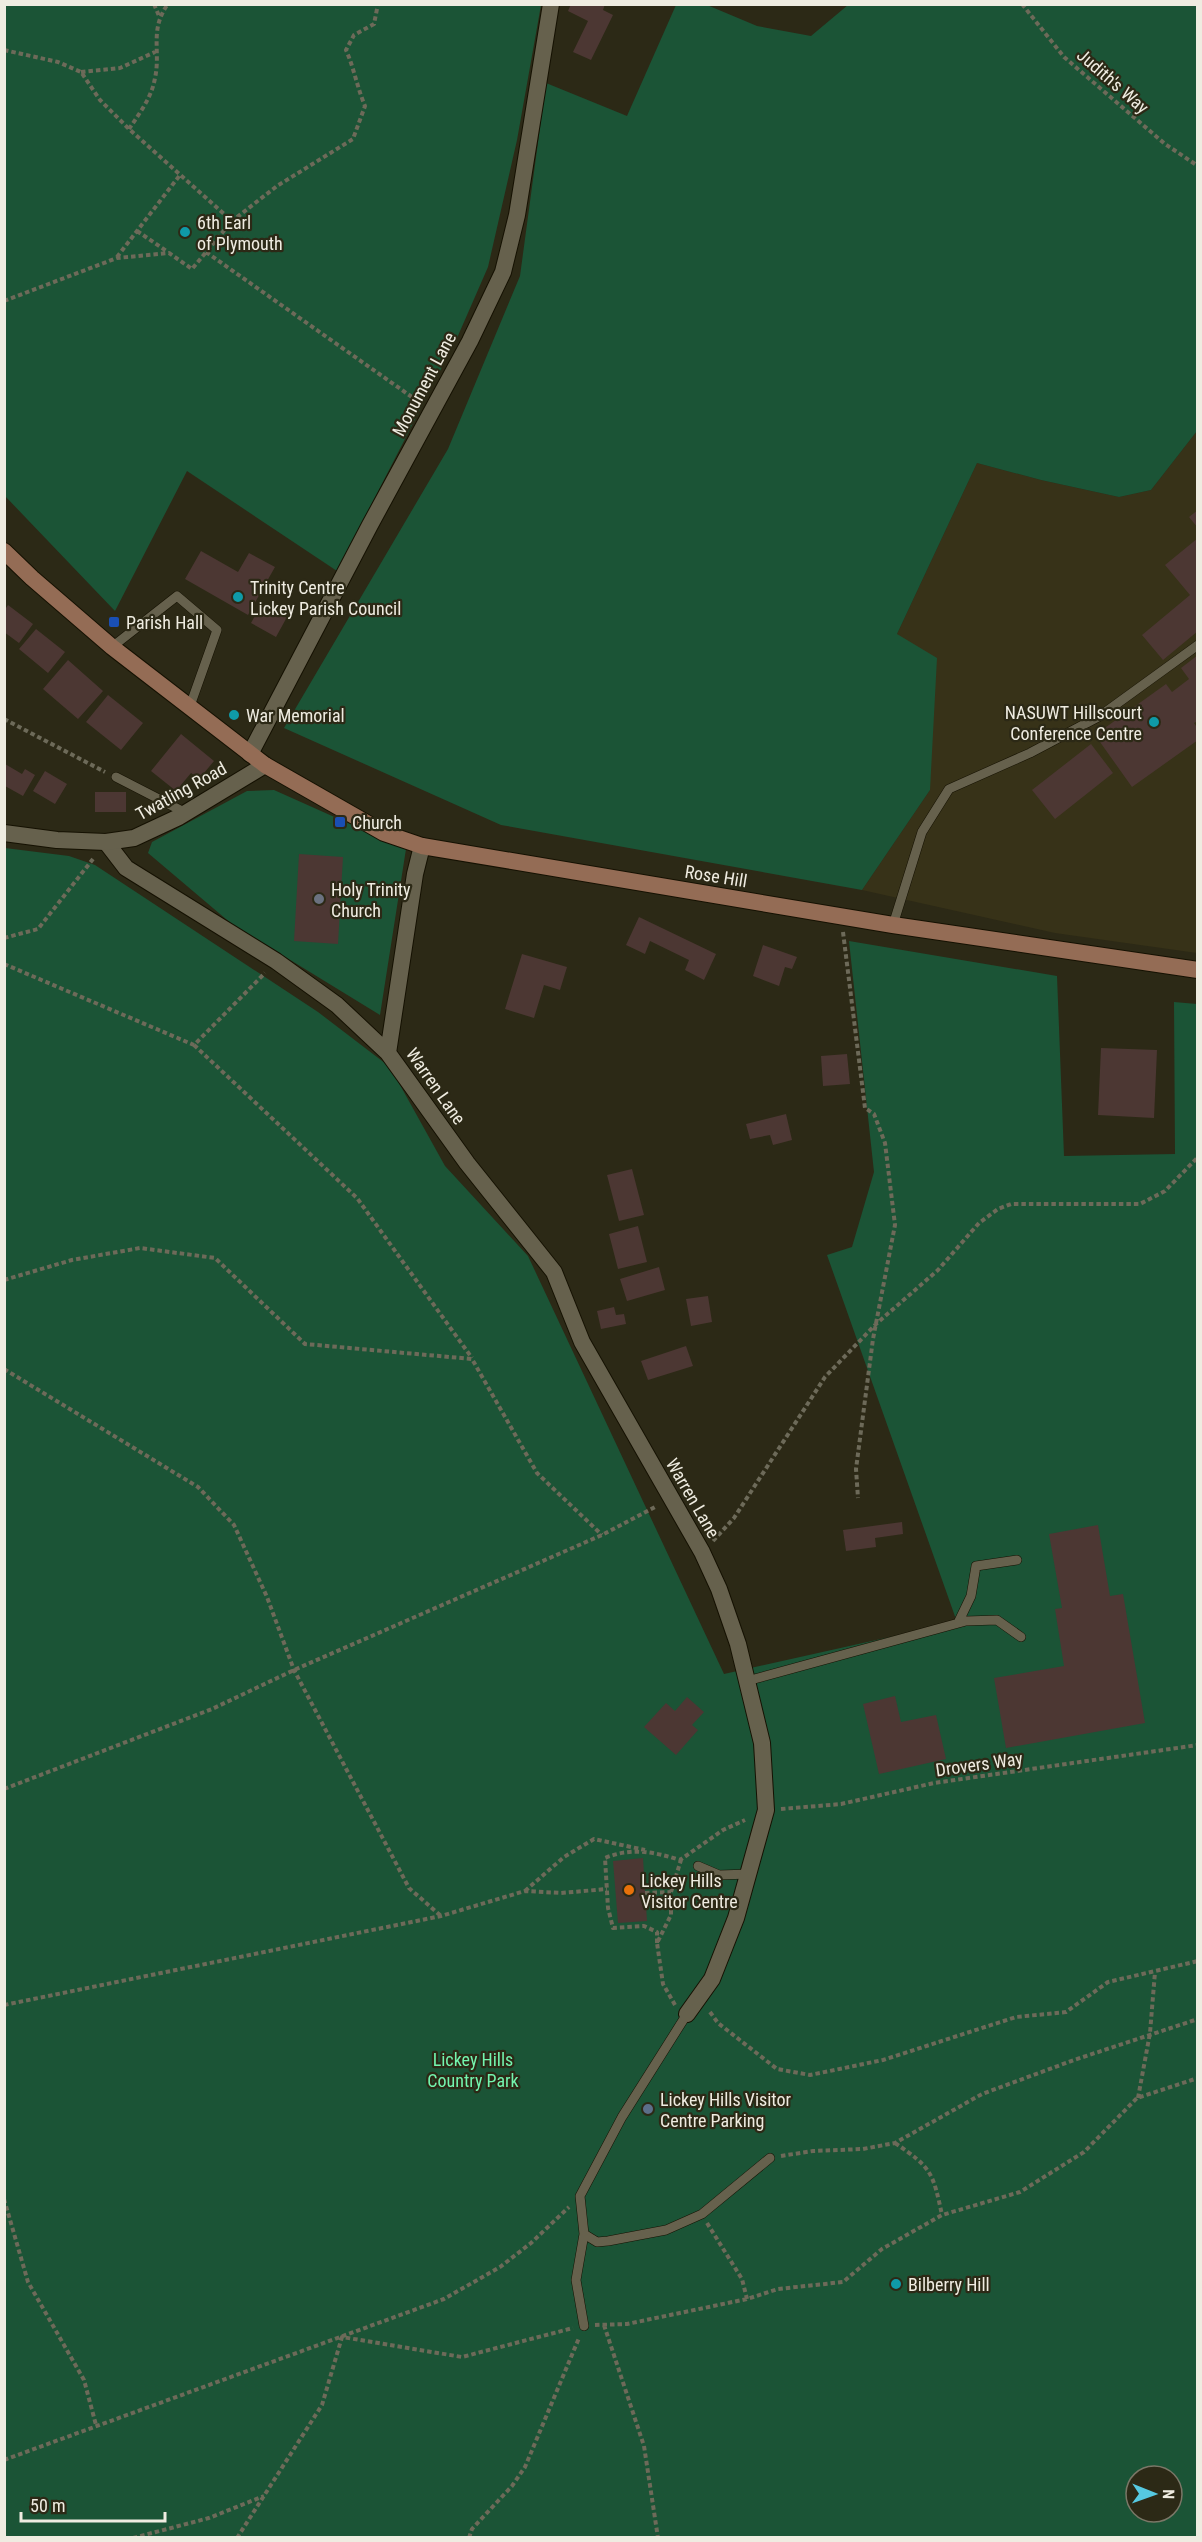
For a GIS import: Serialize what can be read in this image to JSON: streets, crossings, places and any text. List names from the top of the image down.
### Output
{
  "streets": {
    "main road": ["Rose Hill"],
    "street": ["Monument Lane", "Twatling Road", "Warren Lane"],
    "path": ["Judith's Way", "Drovers Way"]
  },
  "crossings": [
    ["Monument Lane", "Rose Hill"],
    ["Twatling Road", "Rose Hill"],
    ["Twatling Road", "Warren Lane"],
    ["Rose Hill", "Warren Lane"],
    ["Warren Lane", "Drovers Way"]
  ],
  "parks": ["Lickey Hills Country Park"],
  "places": {
    "other": [
      "6th Earl of Plymouth",
      "Trinity Centre Lickey Parish Council",
      "War Memorial",
      "NASUWT Hillscourt Conference Centre",
      "Holy Trinity Church",
      "Lickey Hills Visitor Centre",
      "Lickey Hills Visitor Centre Parking",
      "Bilberry Hill"
    ],
    "transit": ["Parish Hall", "Church"]
  },
  "scale_bar": "50 m",
  "north": "right"
}
